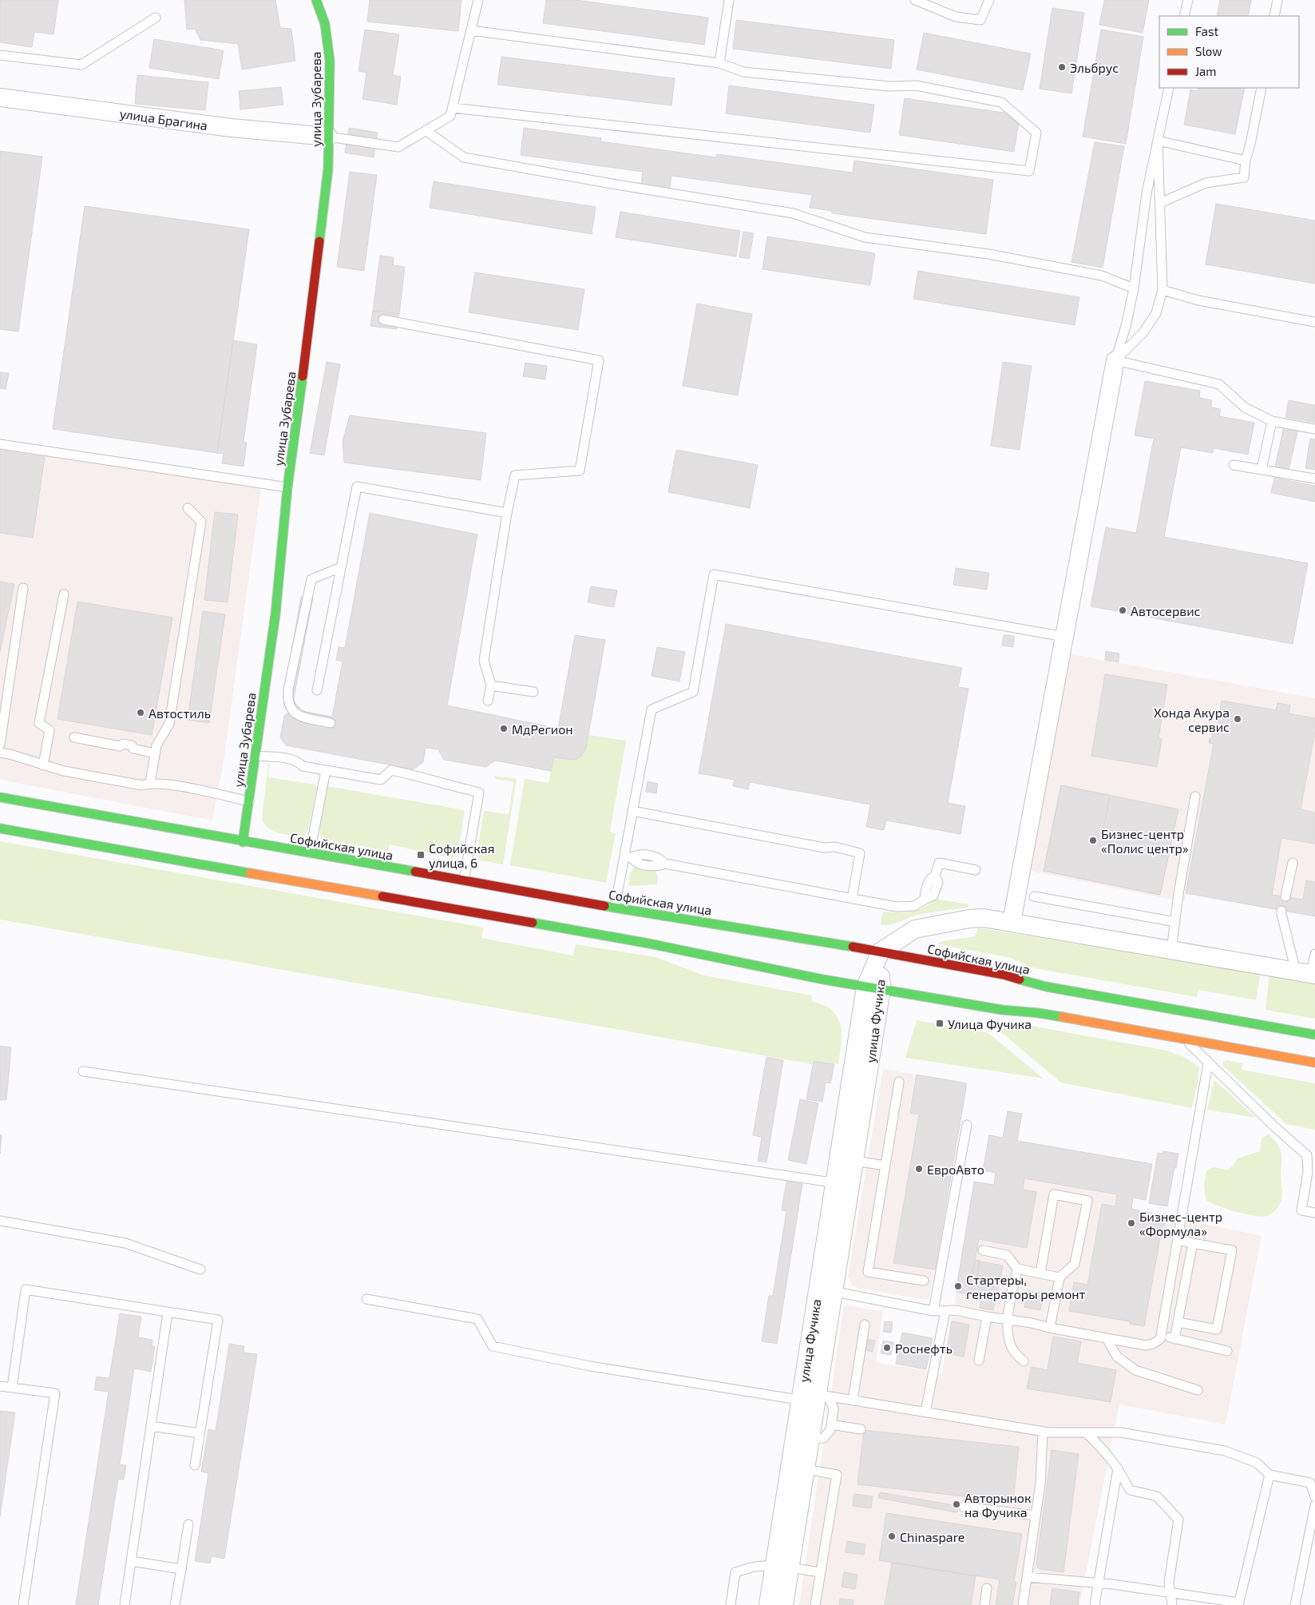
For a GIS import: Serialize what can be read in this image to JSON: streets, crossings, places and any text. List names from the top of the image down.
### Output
{
  "streets": {
    "main road": ["улица Зубарева", "Софийская улица"],
    "street": ["улица Брагина", "улица Фучика"]
  },
  "crossings": [
    ["улица Зубарева", "улица Брагина"],
    ["улица Зубарева", "Софийская улица"],
    ["Софийская улица", "улица Фучика"]
  ],
  "places": {
    "other": [
      "Эльбрус",
      "Автосервис",
      "Автостиль",
      "Хонда Акура сервис",
      "МдРегион",
      "Бизнес-центр «Полис центр»",
      "ЕвроАвто",
      "Бизнес-центр «Формула»",
      "Стартеры, генераторы ремонт",
      "Роснефть",
      "Авторынок на Фучика",
      "Chinaspare"
    ],
    "transit": ["Софийская улица, 6", "Улица Фучика"]
  },
  "legend": ["Fast", "Slow", "Jam"]
}
